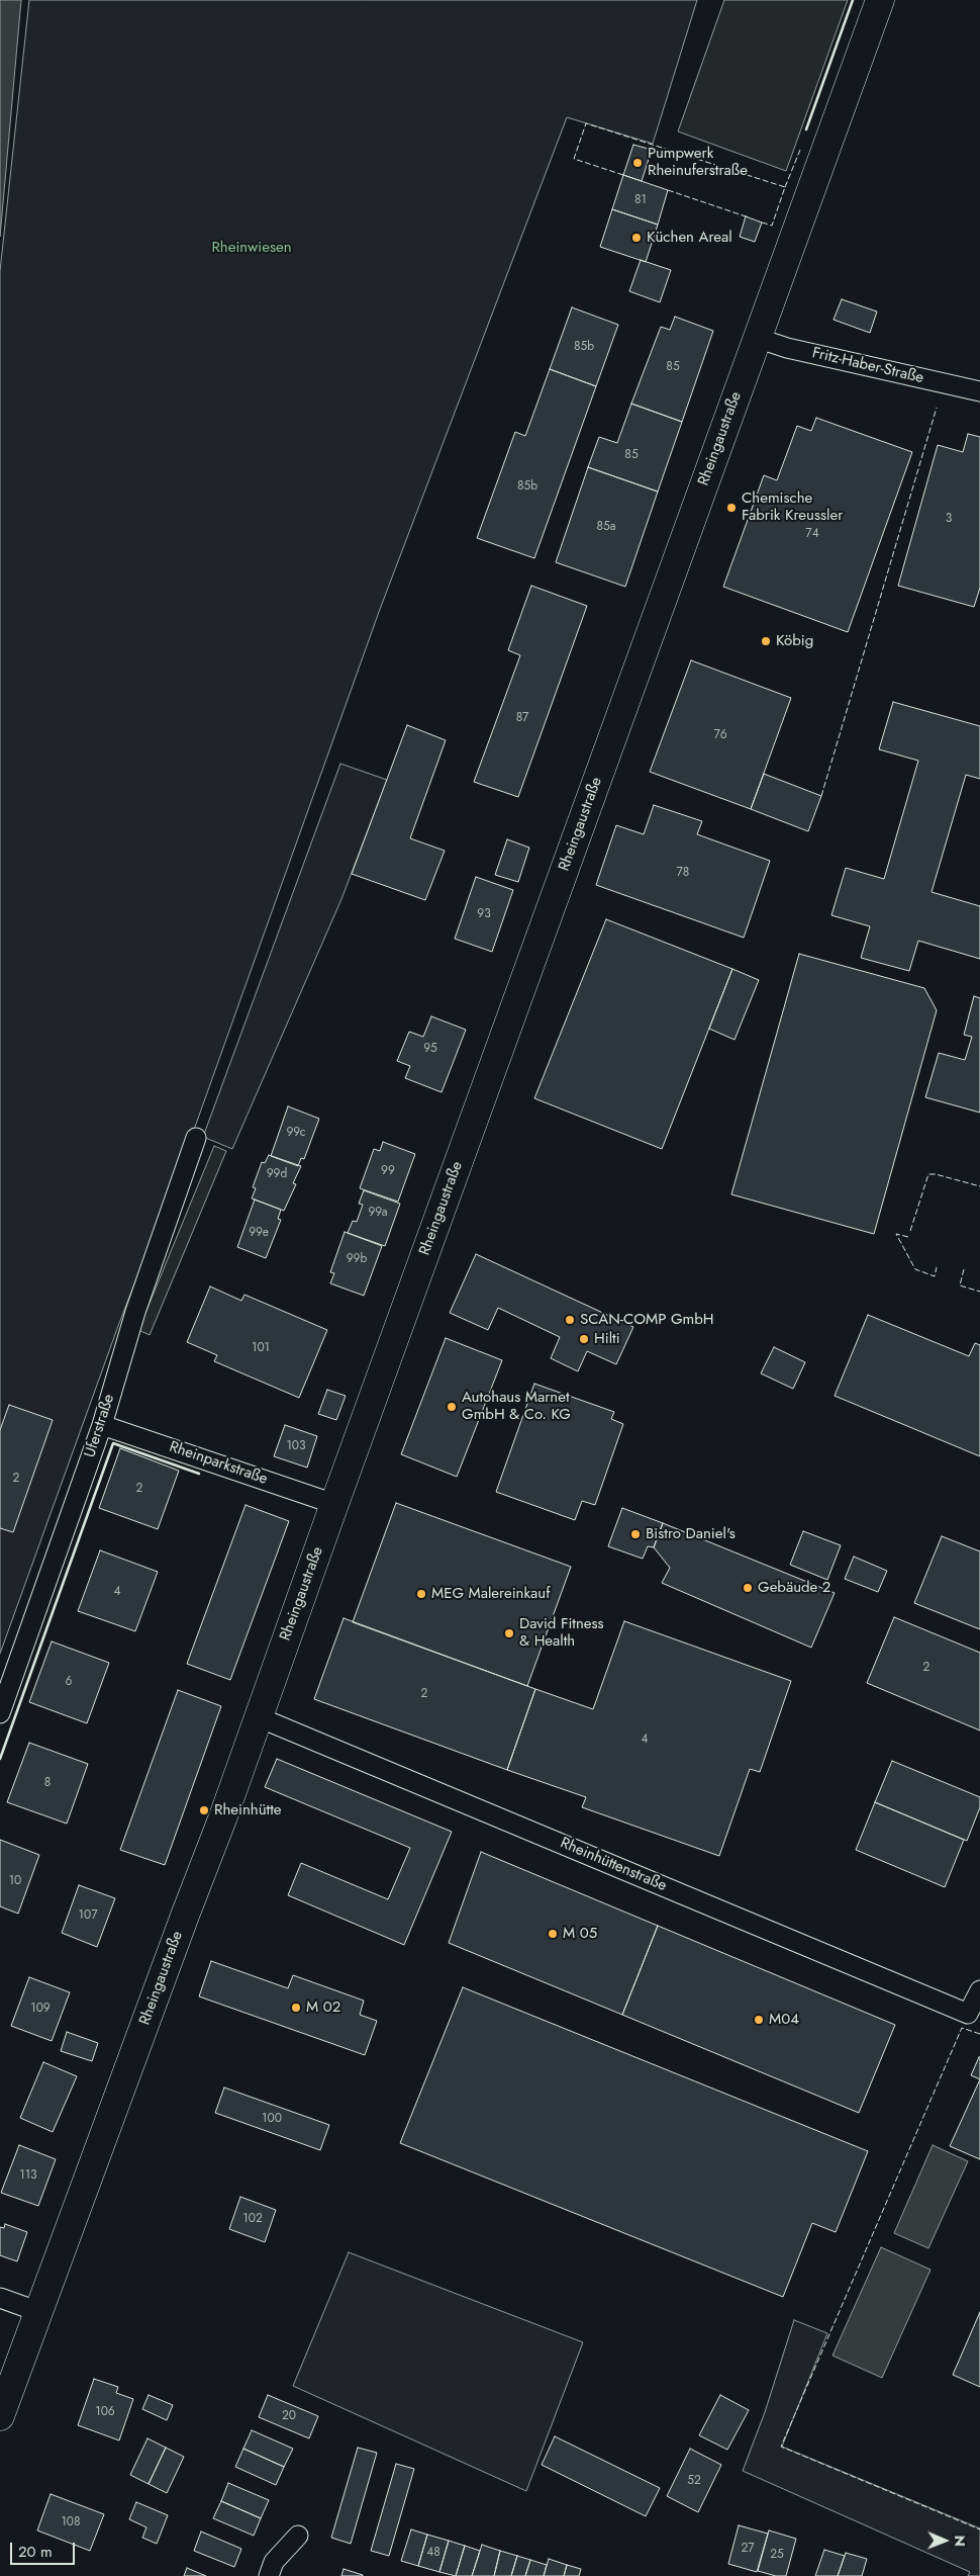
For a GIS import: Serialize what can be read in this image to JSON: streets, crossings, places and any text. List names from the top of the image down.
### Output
{
  "streets": {
    "street": [
      "Fritz-Haber-Straße",
      "Rheingaustraße",
      "Uferstraße",
      "Rheinparkstraße",
      "Rheinhüttenstraße"
    ]
  },
  "crossings": [
    ["Fritz-Haber-Straße", "Rheingaustraße"],
    ["Rheingaustraße", "Rheinparkstraße"],
    ["Rheingaustraße", "Rheinhüttenstraße"],
    ["Uferstraße", "Rheinparkstraße"]
  ],
  "parks": ["Rheinwiesen"],
  "places": [
    "Pumpwerk Rheinuferstraße",
    "Küchen Areal",
    "Chemische Fabrik Kreussler",
    "Köbig",
    "SCAN-COMP GmbH",
    "Hilti",
    "Autohaus Marnet GmbH & Co. KG",
    "Bistro Daniel's",
    "Gebäude 2",
    "MEG Malereinkauf",
    "David Fitness & Health",
    "Rheinhütte",
    "M 05",
    "M 02",
    "M04"
  ],
  "house_numbers": [
    "81",
    "85b",
    "85",
    "85",
    "85b",
    "3",
    "85a",
    "74",
    "87",
    "76",
    "78",
    "93",
    "95",
    "99c",
    "99",
    "99d",
    "99a",
    "99e",
    "99b",
    "101",
    "103",
    "2",
    "2",
    "4",
    "2",
    "6",
    "2",
    "4",
    "8",
    "10",
    "107",
    "109",
    "100",
    "113",
    "102",
    "106",
    "20",
    "52",
    "108",
    "27",
    "48",
    "25"
  ],
  "scale_bar": "20 m",
  "north": "right"
}
